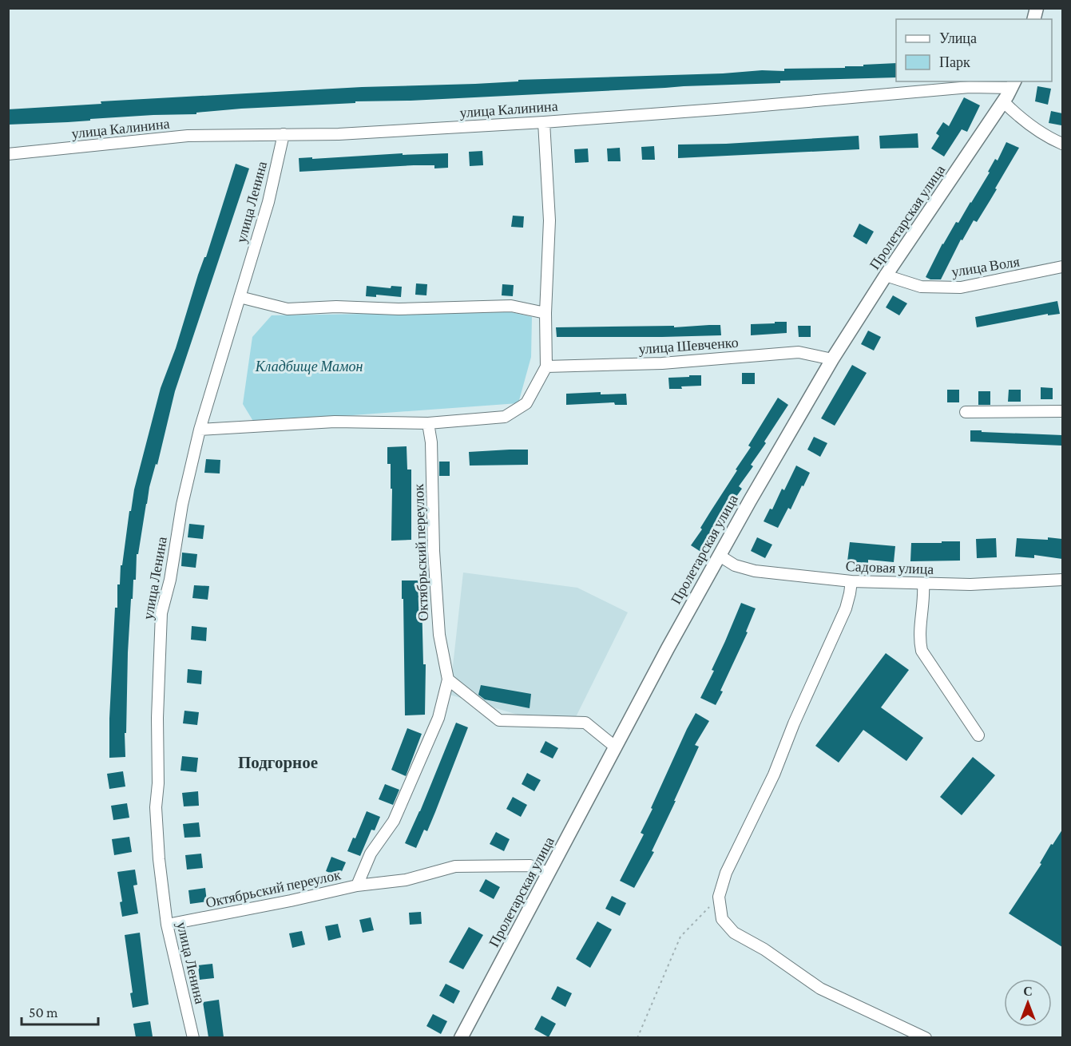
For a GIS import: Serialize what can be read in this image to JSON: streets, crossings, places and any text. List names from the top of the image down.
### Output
{
  "streets": {
    "street": [
      "улица Калинина",
      "улица Ленина",
      "Пролетарская улица",
      "улица Воля",
      "улица Шевченко",
      "Октябрьский переулок",
      "Садовая улица"
    ]
  },
  "crossings": [
    ["улица Калинина", "улица Ленина"],
    ["улица Калинина", "Пролетарская улица"],
    ["улица Ленина", "Октябрьский переулок"],
    ["Пролетарская улица", "улица Воля"],
    ["Пролетарская улица", "улица Шевченко"],
    ["Пролетарская улица", "Октябрьский переулок"],
    ["Пролетарская улица", "Садовая улица"]
  ],
  "districts": ["Подгорное"],
  "parks": ["Кладбище Мамон"],
  "legend": ["Улица", "Парк"],
  "scale_bar": "50 m",
  "north": "top"
}
